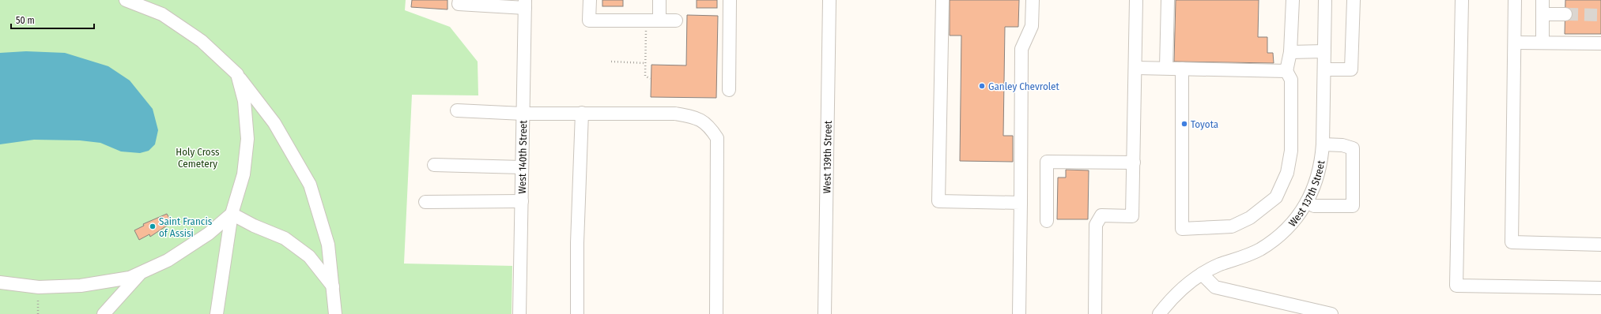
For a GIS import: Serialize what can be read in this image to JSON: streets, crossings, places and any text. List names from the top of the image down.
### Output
{
  "streets": {
    "street": ["West 140th Street", "West 139th Street", "West 137th Street"]
  },
  "parks": ["Holy Cross Cemetery"],
  "places": ["Ganley Chevrolet", "Toyota", "Saint Francis of Assisi"],
  "scale_bar": "50 m"
}
